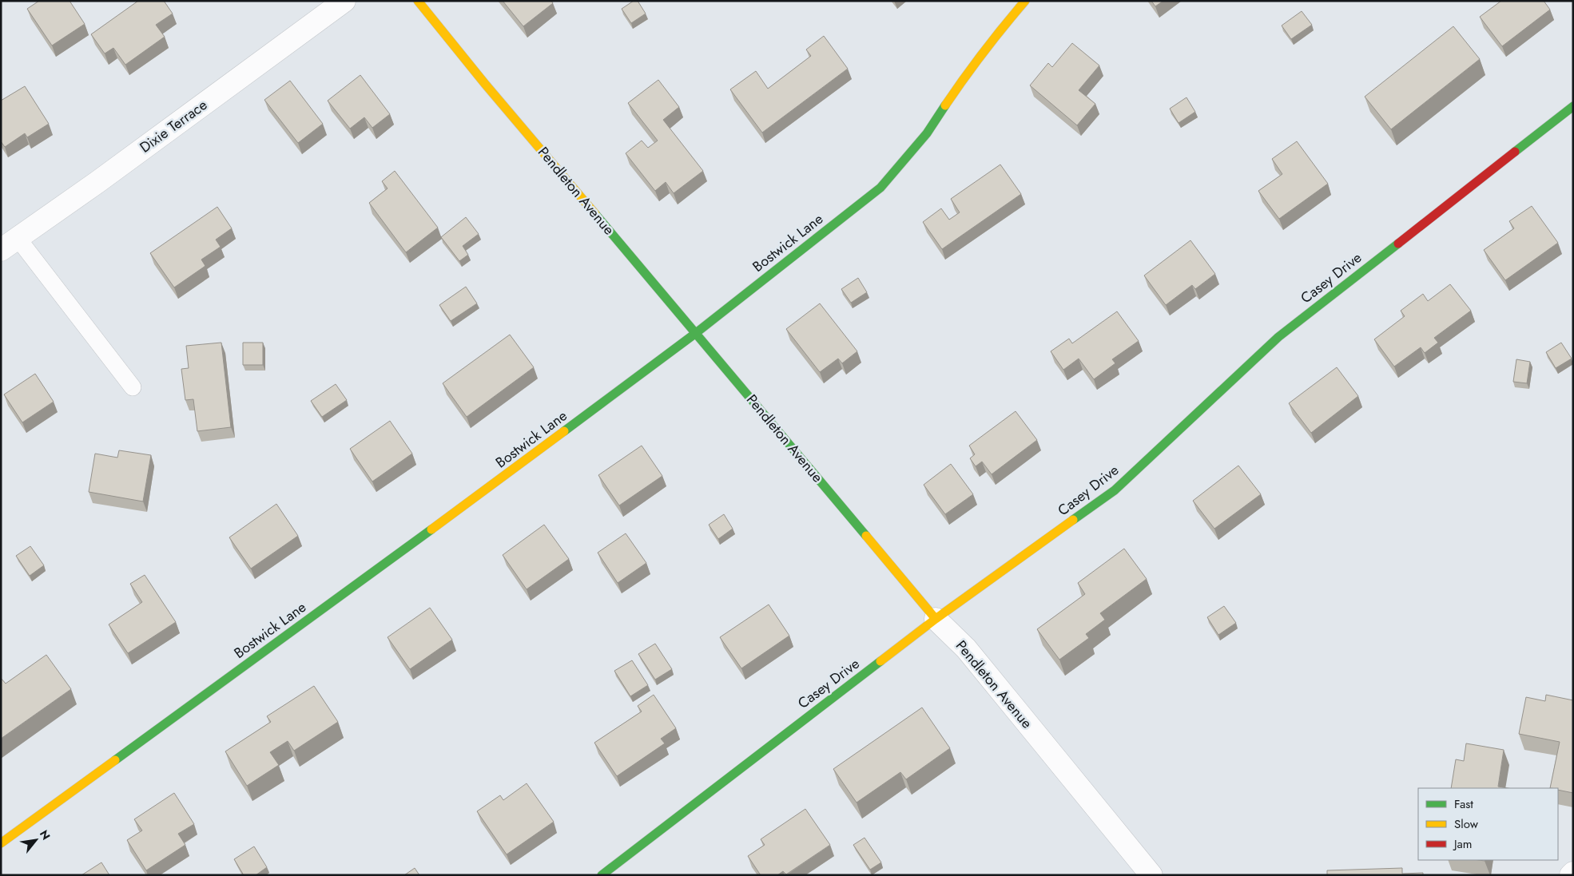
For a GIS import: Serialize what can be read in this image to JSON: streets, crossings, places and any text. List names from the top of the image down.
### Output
{
  "streets": {
    "street": [
      "Dixie Terrace",
      "Pendleton Avenue",
      "Bostwick Lane",
      "Casey Drive"
    ]
  },
  "crossings": [
    ["Pendleton Avenue", "Bostwick Lane"],
    ["Pendleton Avenue", "Casey Drive"]
  ],
  "legend": ["Fast", "Slow", "Jam"],
  "north": "top right"
}
